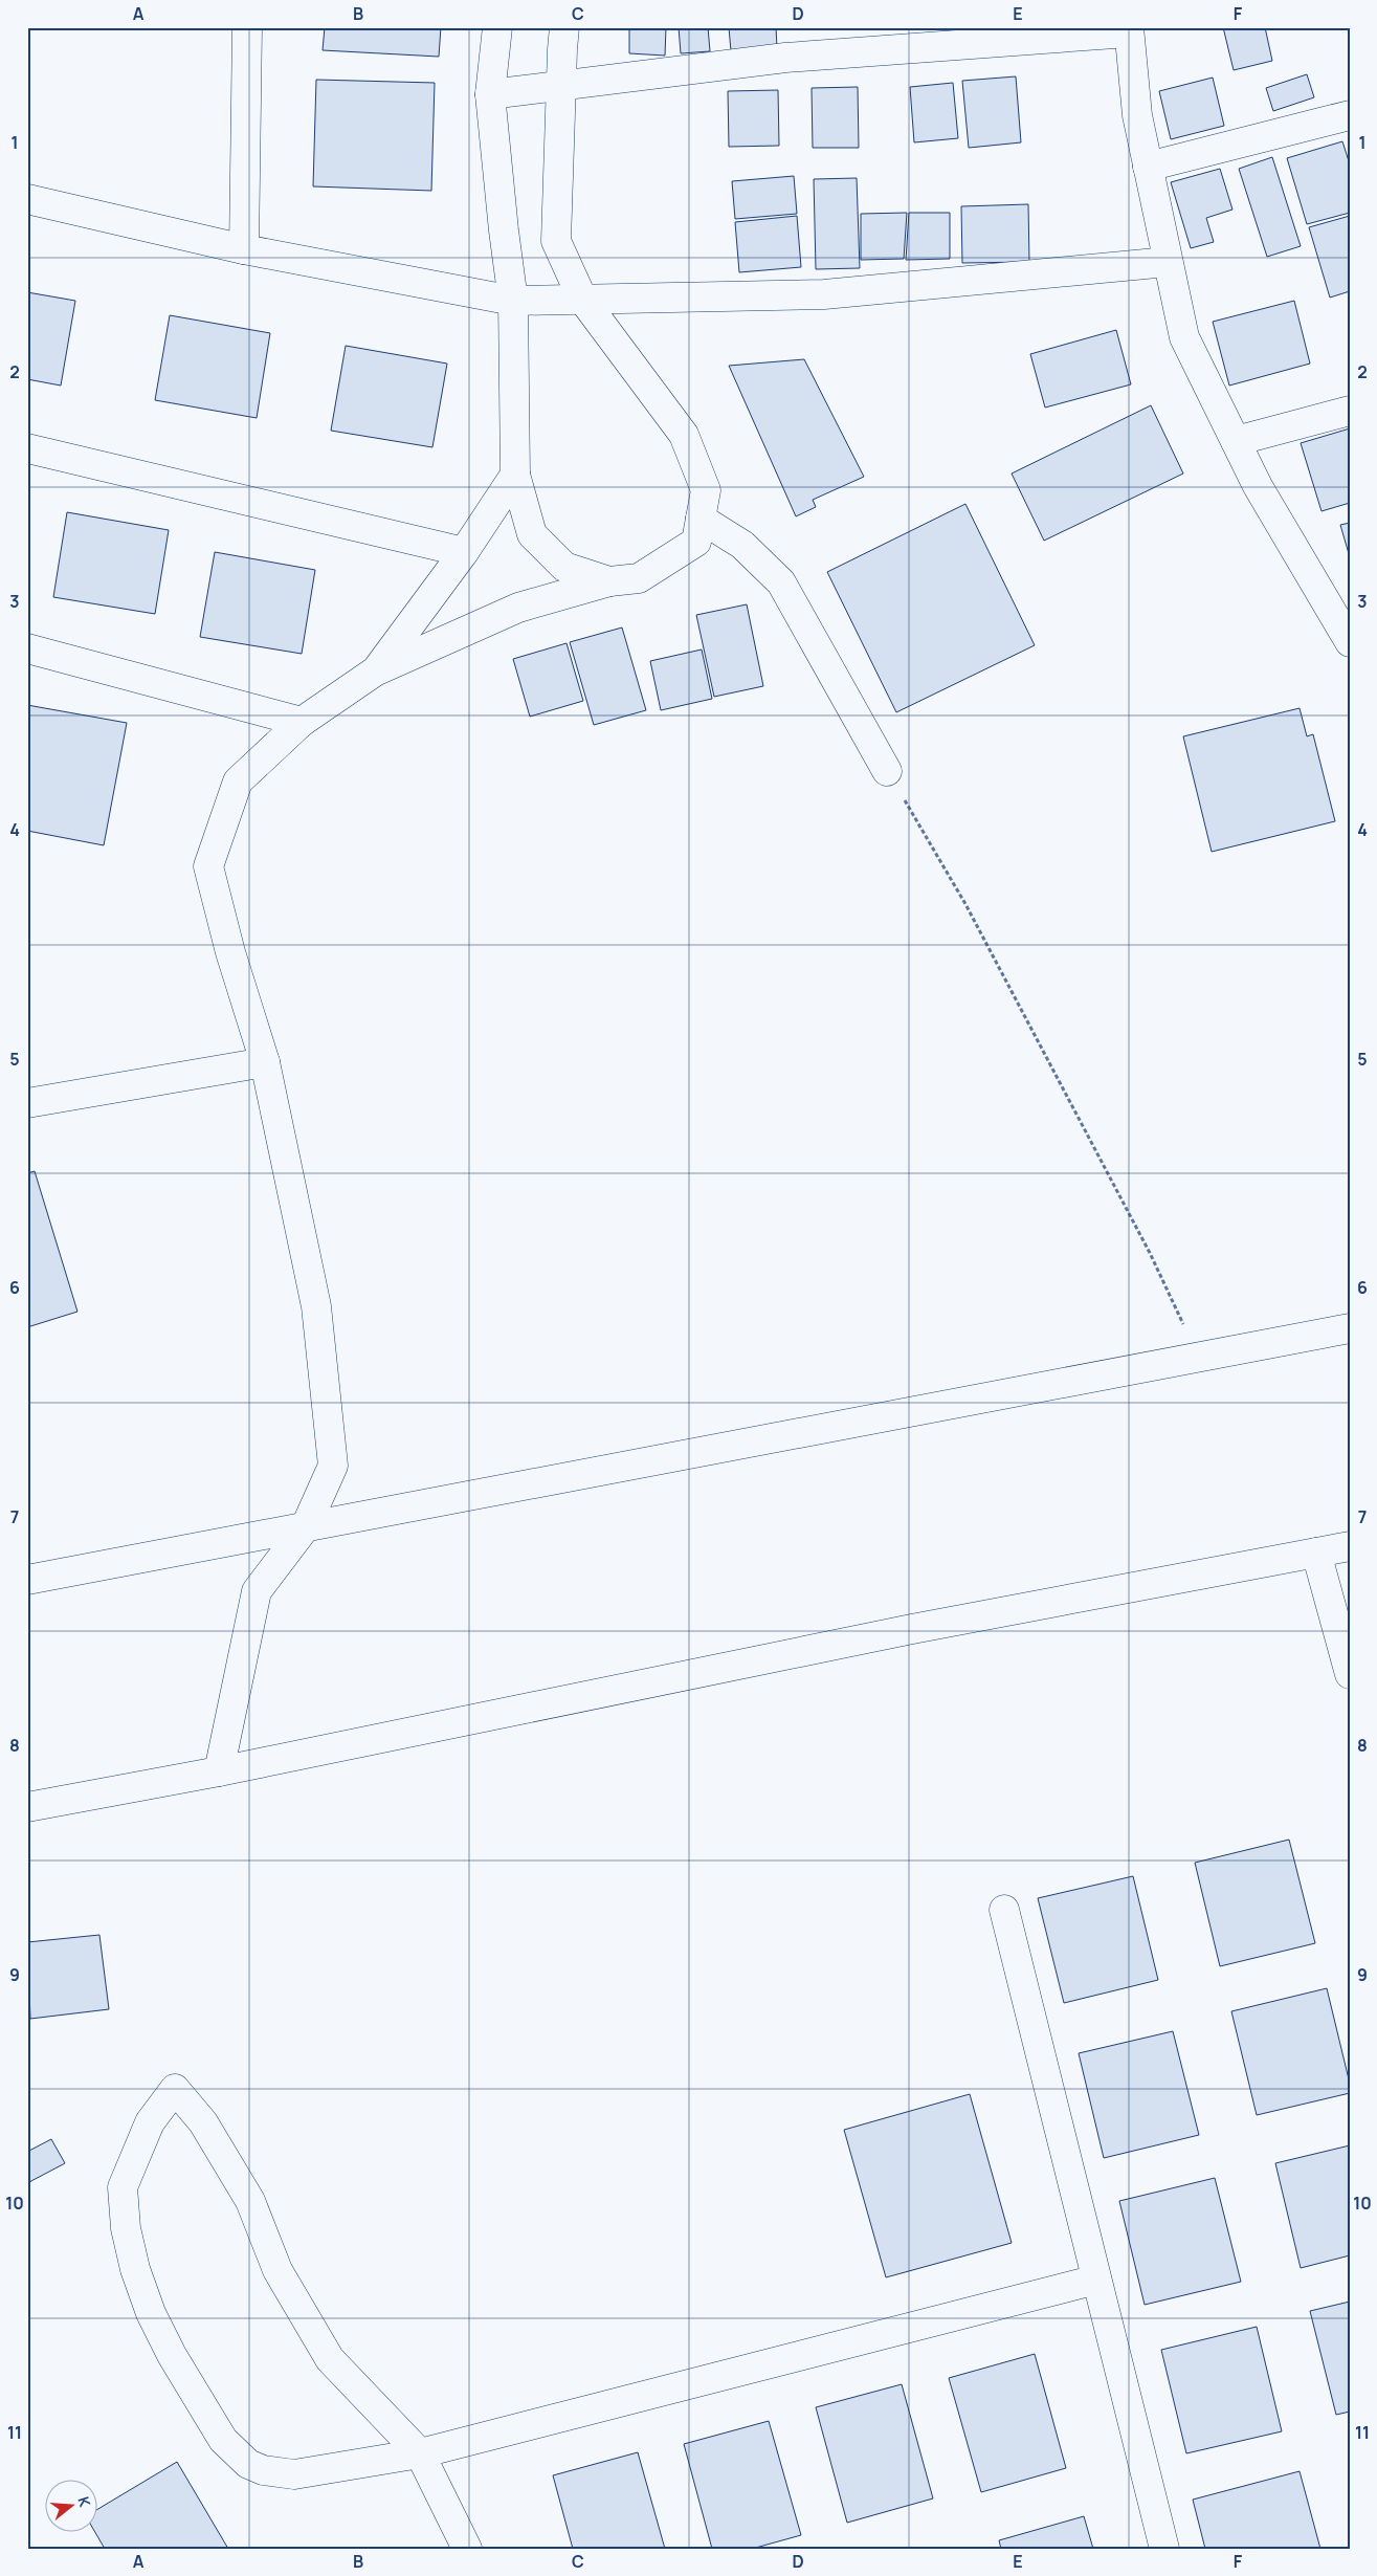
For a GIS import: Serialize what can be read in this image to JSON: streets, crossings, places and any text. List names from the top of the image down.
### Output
{
  "north": "right",
  "grid": {
    "columns": [
      "A",
      "B",
      "C",
      "D",
      "E",
      "F"
    ],
    "rows": [
      "1",
      "2",
      "3",
      "4",
      "5",
      "6",
      "7",
      "8",
      "9",
      "10",
      "11"
    ]
  }
}
